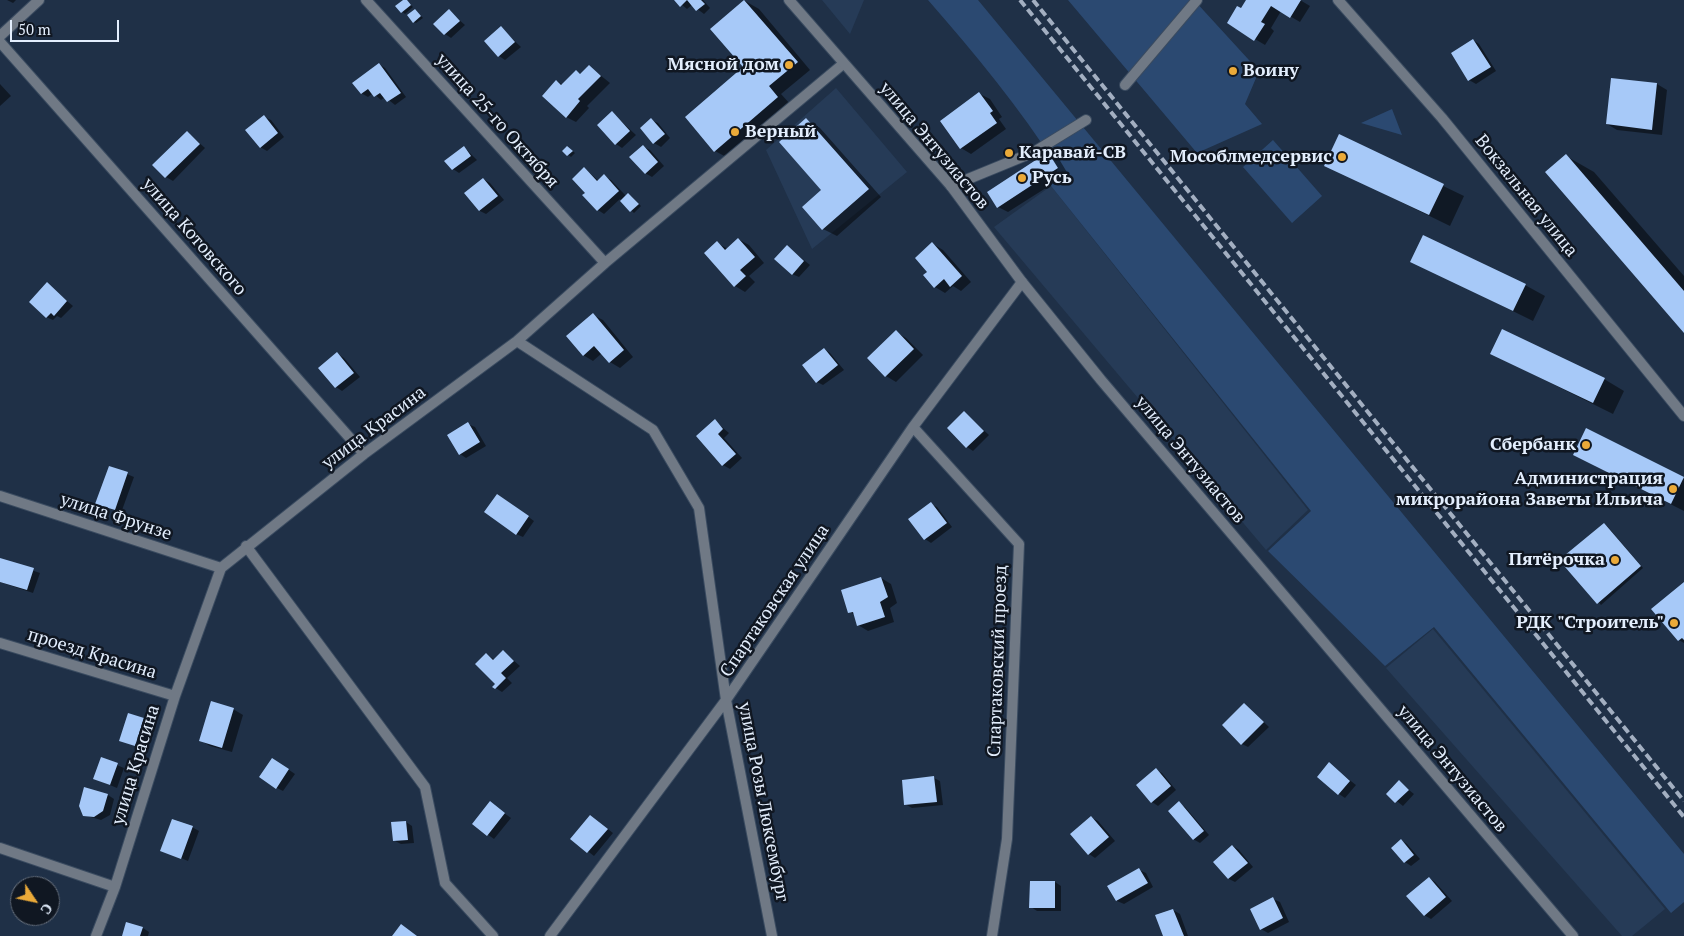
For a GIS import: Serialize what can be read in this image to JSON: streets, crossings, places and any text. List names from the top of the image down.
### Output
{
  "streets": {
    "street": [
      "улица 25-го Октября",
      "улица Энтузиастов",
      "Вокзальная улица",
      "улица Котовского",
      "улица Красина",
      "улица Фрунзе",
      "Спартаковская улица",
      "проезд Красина",
      "Спартаковский проезд",
      "улица Розы Люксембург"
    ]
  },
  "crossings": [
    ["улица 25-го Октября", "улица Красина"],
    ["улица Энтузиастов", "улица Красина"],
    ["улица Энтузиастов", "Спартаковская улица"],
    ["улица Котовского", "улица Красина"],
    ["улица Красина", "улица Фрунзе"],
    ["улица Красина", "проезд Красина"],
    ["улица Красина", "улица Розы Люксембург"],
    ["Спартаковская улица", "Спартаковский проезд"],
    ["Спартаковская улица", "улица Розы Люксембург"]
  ],
  "places": [
    "Мясной дом",
    "Воину",
    "Верный",
    "Каравай-СВ",
    "Мособлмедсервис",
    "Русь",
    "Сбербанк",
    "Администрация микрорайона Заветы Ильича",
    "Пятёрочка",
    "РДК \"Строитель\""
  ],
  "scale_bar": "50 m",
  "north": "bottom right"
}
